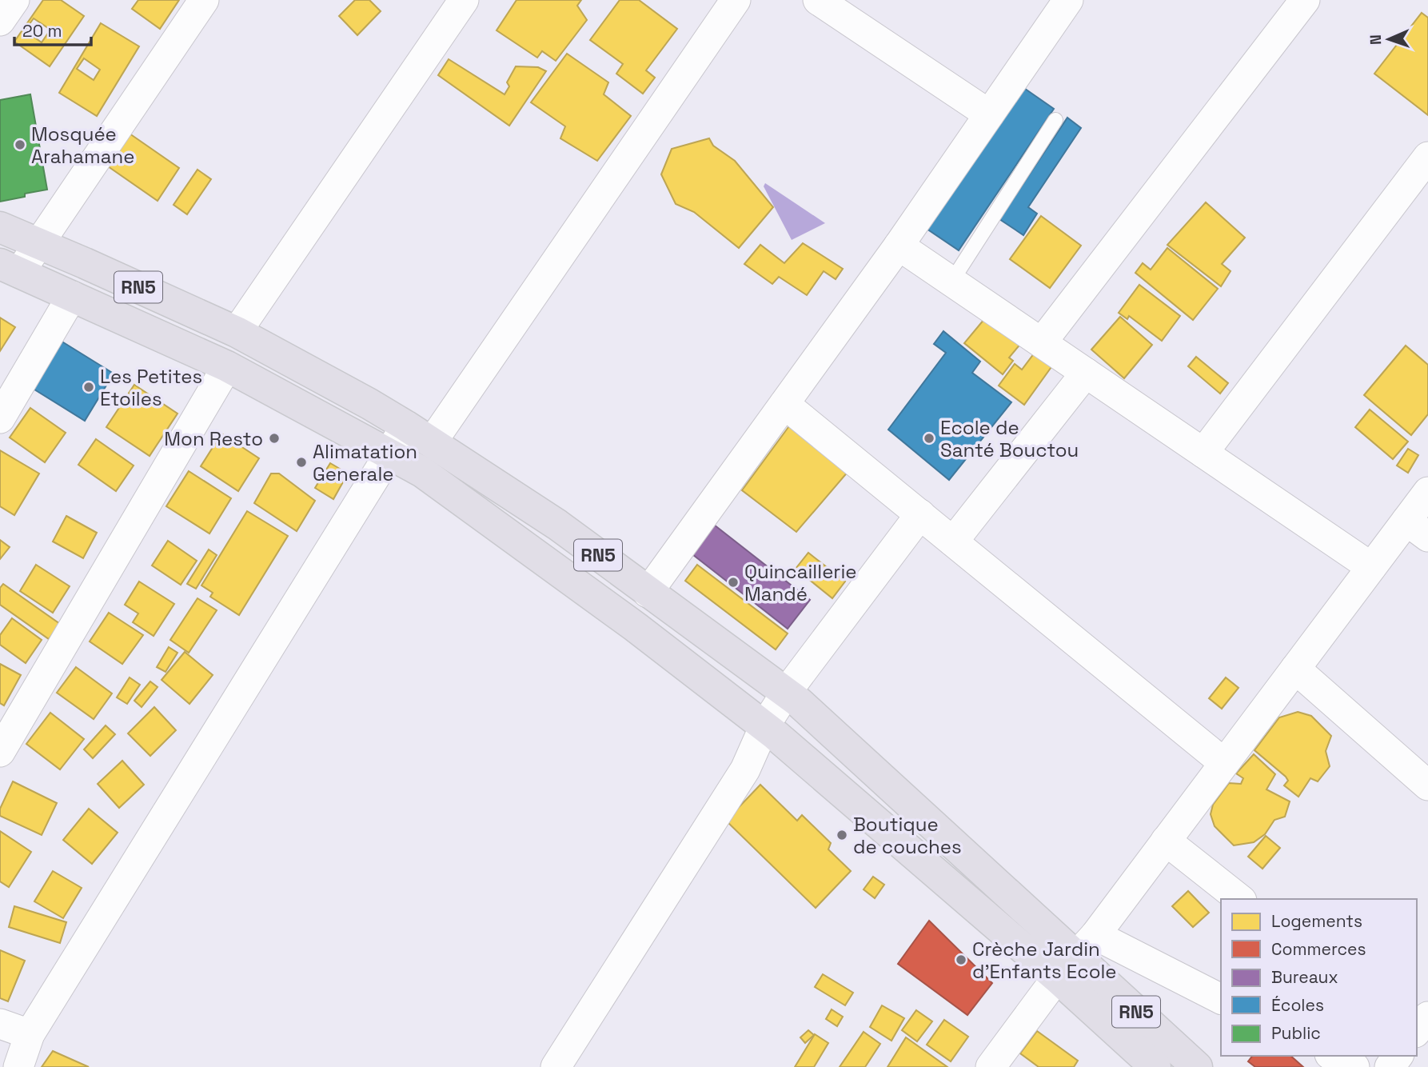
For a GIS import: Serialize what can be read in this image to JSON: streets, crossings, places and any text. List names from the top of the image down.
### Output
{
  "streets": {
    "highway": ["RN5"]
  },
  "places": [
    "Mosquée Arahamane",
    "Les Petites Etoiles",
    "Mon Resto",
    "Ecole de Santé Bouctou",
    "Alimatation Generale",
    "Quincaillerie Mandé",
    "Boutique de couches",
    "Crèche Jardin d'Enfants Ecole"
  ],
  "legend": [
    "Logements",
    "Commerces",
    "Bureaux",
    "Écoles",
    "Public"
  ],
  "scale_bar": "20 m",
  "north": "left"
}
